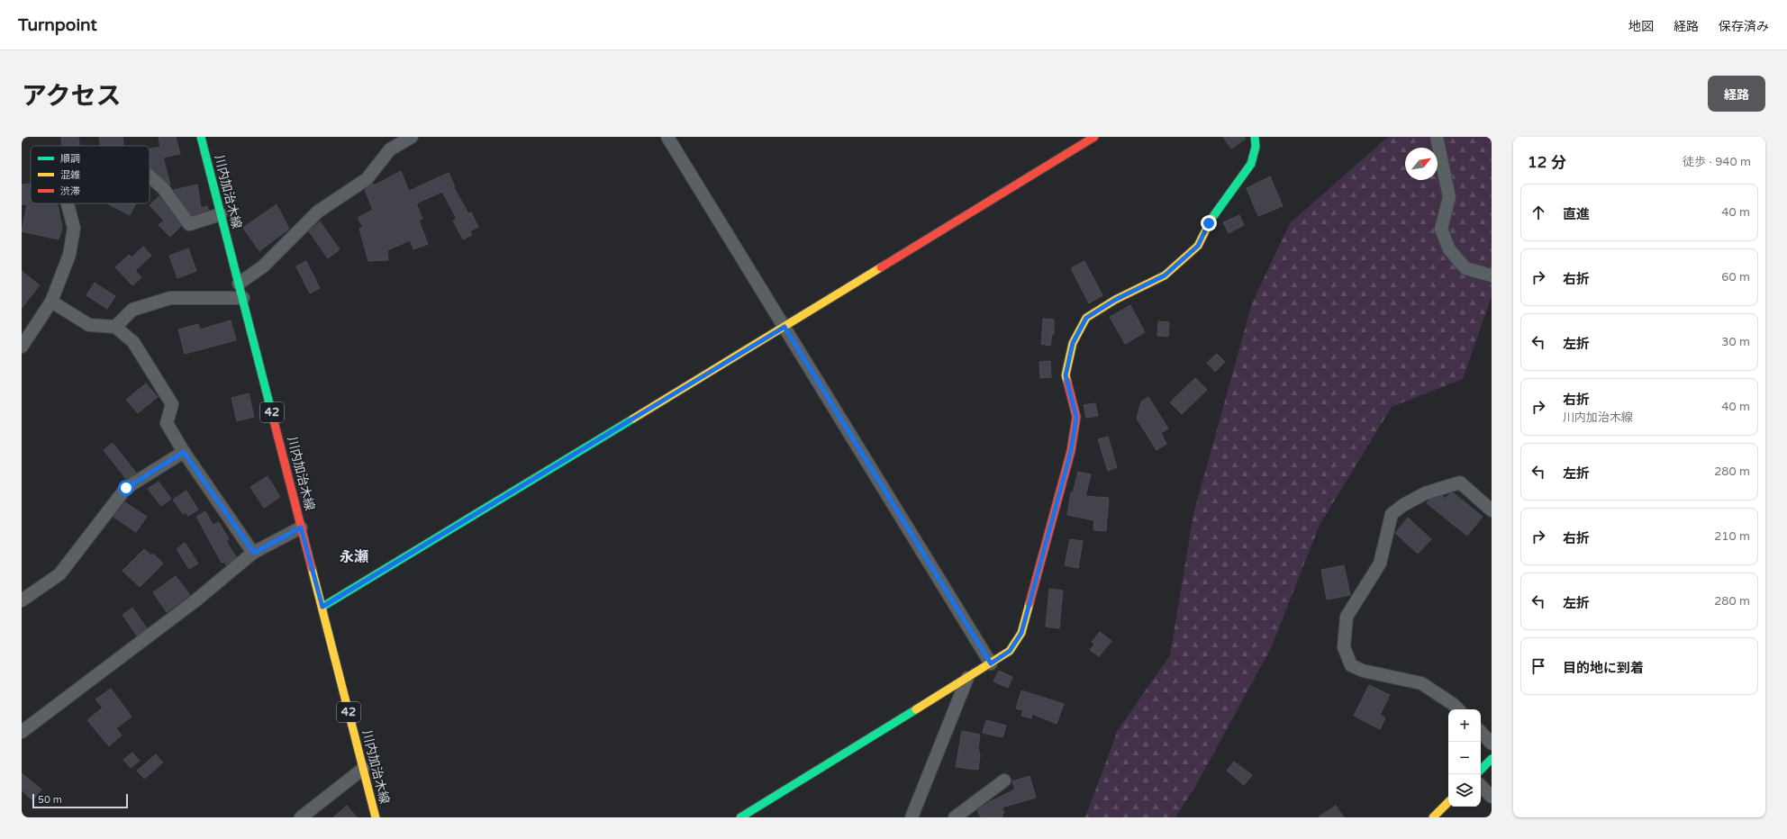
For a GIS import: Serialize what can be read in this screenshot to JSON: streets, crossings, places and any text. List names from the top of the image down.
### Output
{
  "streets": {
    "street": ["川内加治木線", "42"]
  },
  "districts": ["永瀬"],
  "legend": ["順調", "混雑", "渋滞"],
  "scale_bar": "50 m",
  "north": "top right",
  "page": {
    "header": "Turnpoint",
    "nav": ["地図", "経路", "保存済み"],
    "title": "アクセス",
    "buttons": "経路",
    "heading": ["12 分", "徒歩 · 940 m"],
    "list": [
      ["直進", "40 m"],
      ["右折", "60 m"],
      ["左折", "30 m"],
      ["右折", "川内加治木線", "40 m"],
      ["左折", "280 m"],
      ["右折", "210 m"],
      ["左折", "280 m"],
      "目的地に到着"
    ],
    "map_buttons": ["+", "−"],
    "scale": "50 m"
  }
}
